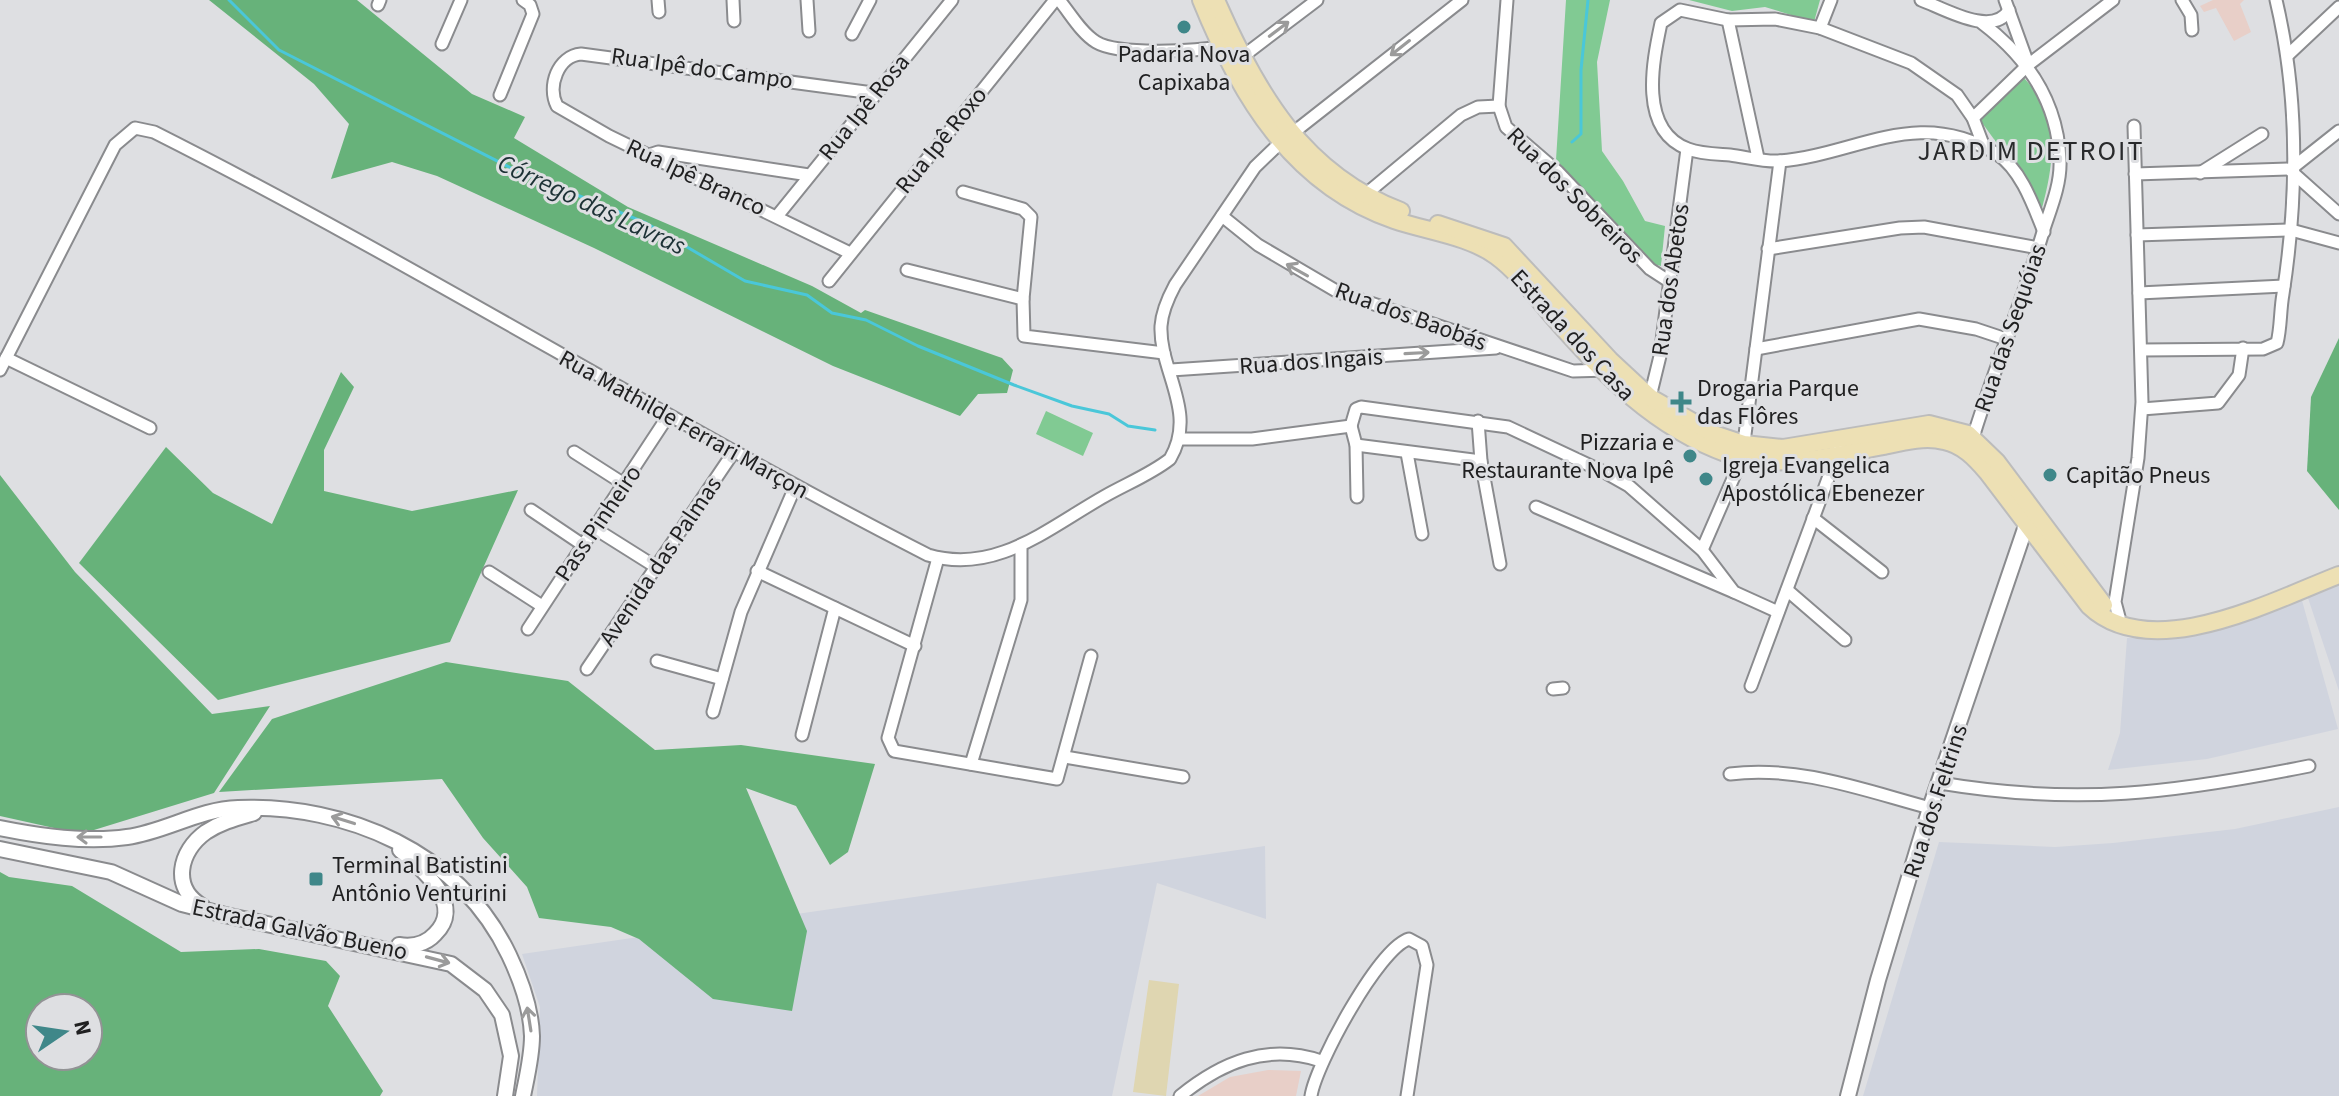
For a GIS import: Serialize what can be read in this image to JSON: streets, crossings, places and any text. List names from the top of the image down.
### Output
{
  "streets": {
    "main road": ["Estrada dos Casa", "Rua dos Feltrins", "Estrada Galvão Bueno"],
    "street": [
      "Rua Ipê do Campo",
      "Rua Ipê Rosa",
      "Rua Ipê Roxo",
      "Rua Ipê Branco",
      "Rua dos Sobreiros",
      "Rua dos Abetos",
      "Rua dos Baobás",
      "Rua das Sequóias",
      "Rua dos Ingais",
      "Rua Mathilde Ferrari Marçon",
      "Pass Pinheiro",
      "Avenida das Palmas"
    ]
  },
  "crossings": [
    ["Rua Ipê do Campo", "Rua Ipê Rosa"],
    ["Rua Ipê do Campo", "Rua Ipê Branco"],
    ["Rua Ipê Rosa", "Rua Ipê Branco"],
    ["Rua Ipê Roxo", "Rua Ipê Branco"],
    ["Rua dos Sobreiros", "Rua dos Abetos"],
    ["Rua dos Abetos", "Rua das Sequóias"],
    ["Rua dos Abetos", "Estrada dos Casa"],
    ["Rua dos Baobás", "Estrada dos Casa"],
    ["Rua dos Baobás", "Rua dos Ingais"],
    ["Rua das Sequóias", "Estrada dos Casa"],
    ["Rua Mathilde Ferrari Marçon", "Pass Pinheiro"],
    ["Rua Mathilde Ferrari Marçon", "Avenida das Palmas"]
  ],
  "one_way": ["Rua dos Baobás", "Estrada Galvão Bueno"],
  "districts": ["JARDIM DETROIT"],
  "water": ["Córrego das Lavras"],
  "places": {
    "other": [
      "Padaria Nova Capixaba",
      "Pizzaria e Restaurante Nova Ipê",
      "Capitão Pneus",
      "Igreja Evangelica Apostólica Ebenezer"
    ],
    "health": ["Drogaria Parque das Flôres"],
    "transit": ["Terminal Batistini Antônio Venturini"]
  },
  "north": "right"
}
